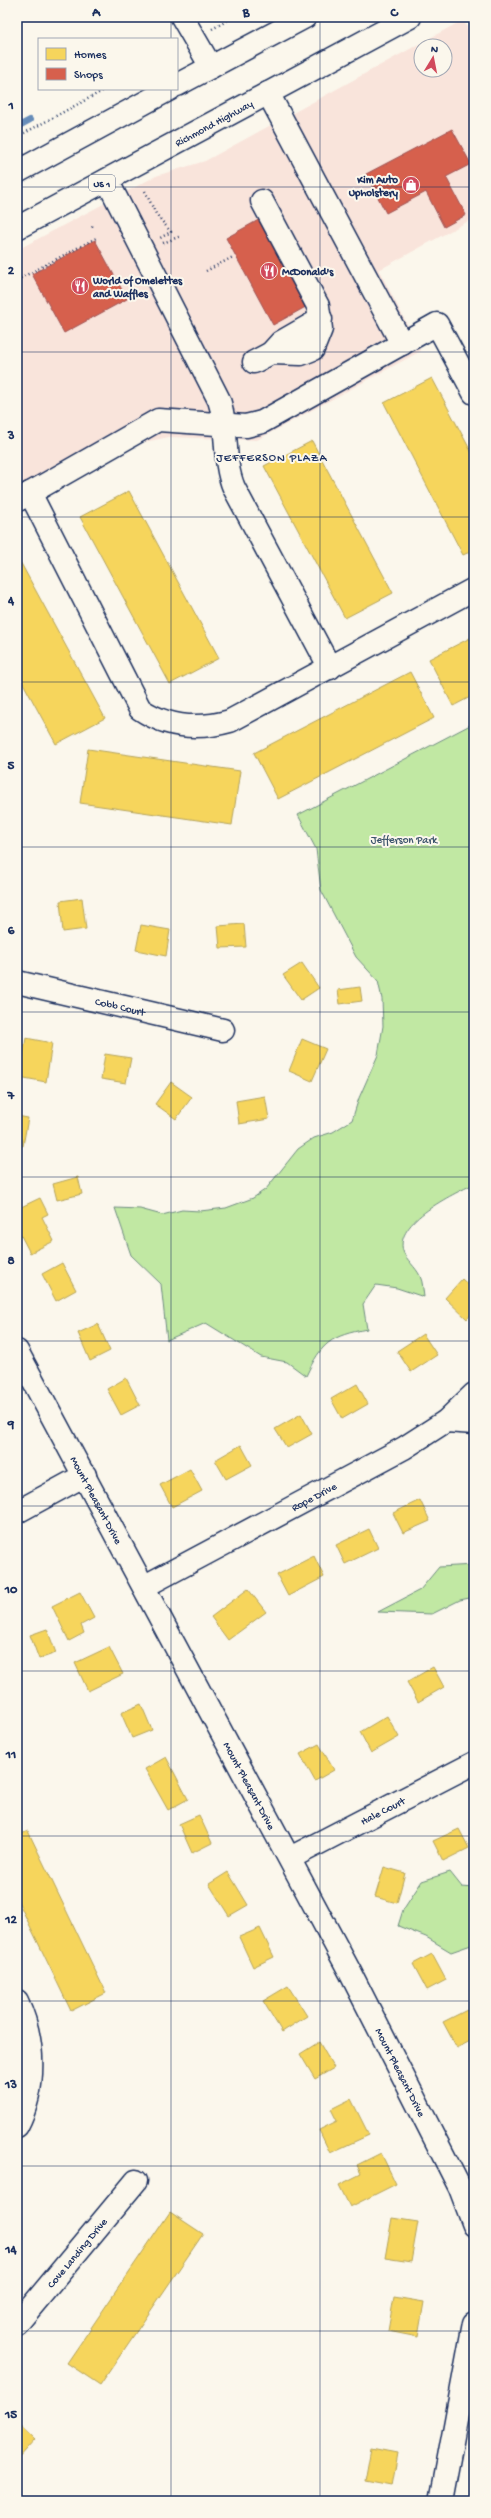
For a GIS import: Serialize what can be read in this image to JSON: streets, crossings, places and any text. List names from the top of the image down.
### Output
{
  "streets": {
    "street": [
      "Richmond Highway",
      "US 1",
      "Cobb Court",
      "Rope Drive",
      "Mount Pleasant Drive",
      "Hale Court",
      "Cove Landing Drive"
    ]
  },
  "crossings": [
    ["Rope Drive", "Mount Pleasant Drive"],
    ["Mount Pleasant Drive", "Hale Court"]
  ],
  "districts": ["JEFFERSON PLAZA"],
  "parks": ["Jefferson Park"],
  "places": {
    "shop": ["Kim Auto Upholstery"],
    "restaurant": ["McDonald's", "World of Omelettes and Waffles"]
  },
  "legend": ["Homes", "Shops"],
  "north": "top",
  "grid": {
    "columns": ["A", "B", "C"],
    "rows": [
      "1",
      "2",
      "3",
      "4",
      "5",
      "6",
      "7",
      "8",
      "9",
      "10",
      "11",
      "12",
      "13",
      "14",
      "15"
    ]
  }
}
